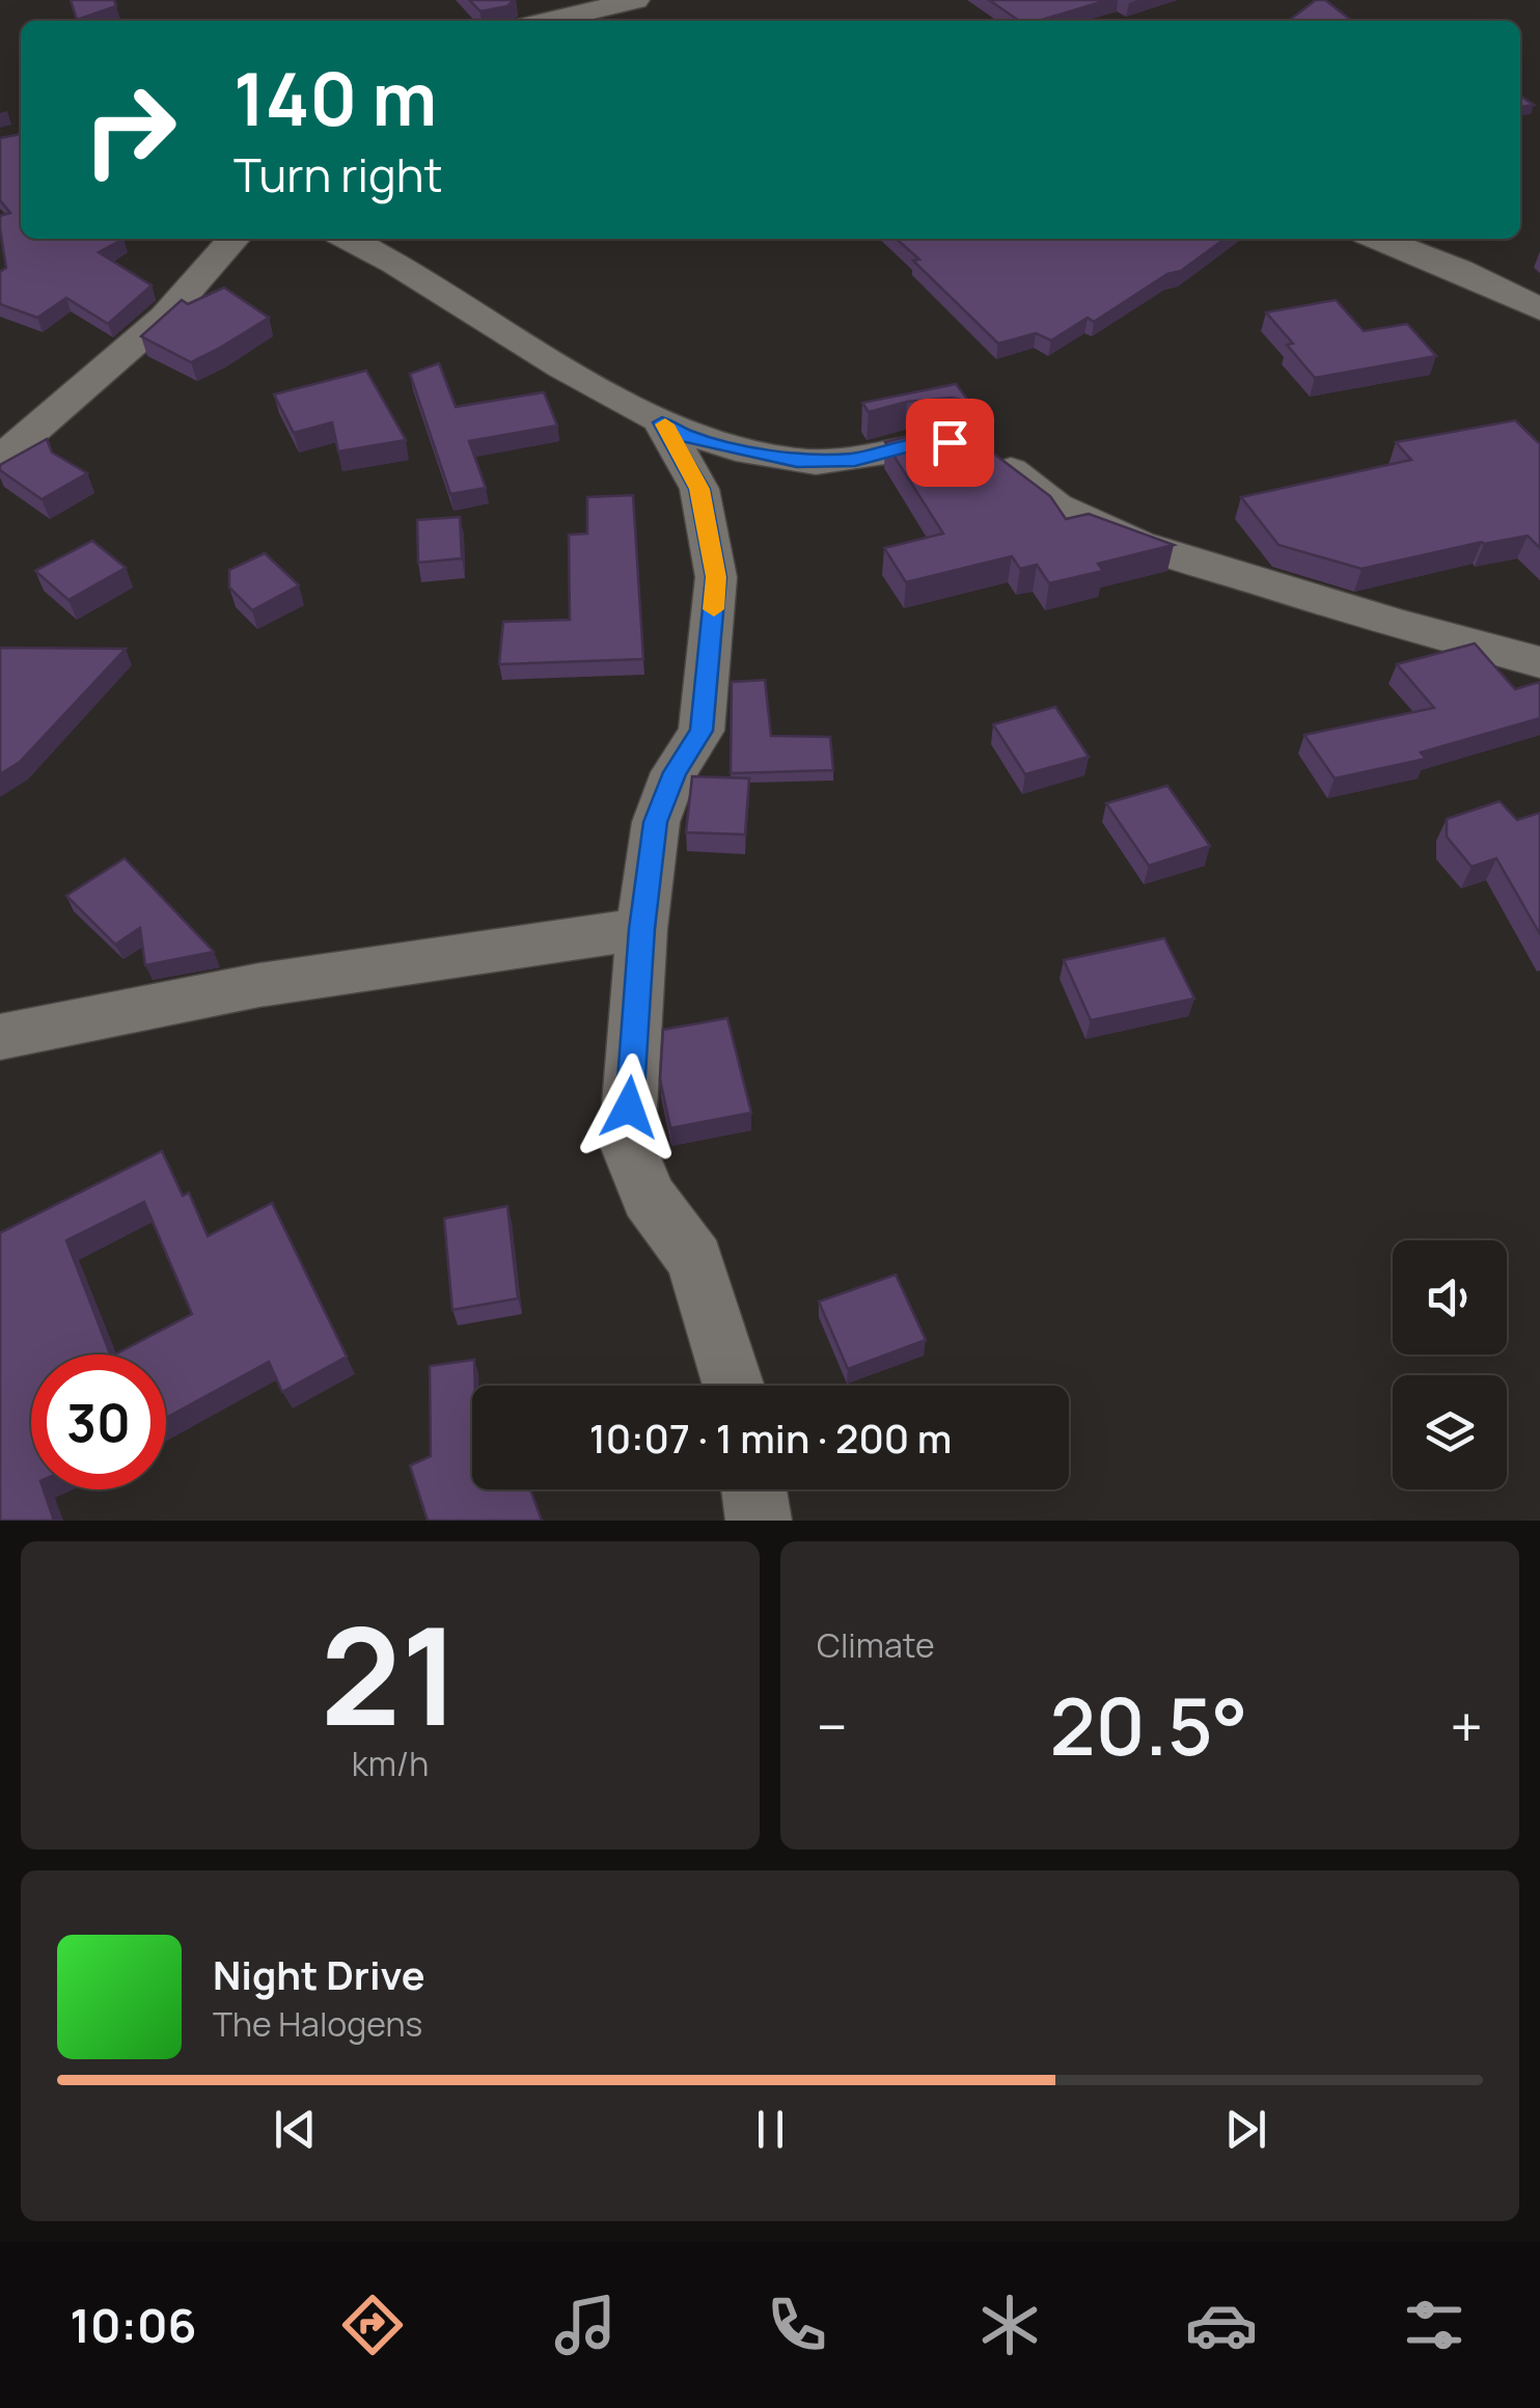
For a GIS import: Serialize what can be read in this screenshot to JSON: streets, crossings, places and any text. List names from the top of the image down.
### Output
{
  "page": {
    "turn": ["140 m", "Turn right"],
    "limit": "30",
    "trip": "10:07 · 1 min · 200 m",
    "tile": [
      ["21", "km/h"],
      "Climate"
    ],
    "heat": ["−", "20.5°", "+"],
    "song": ["Night Drive", "The Halogens"],
    "tabs": "10:06"
  }
}
